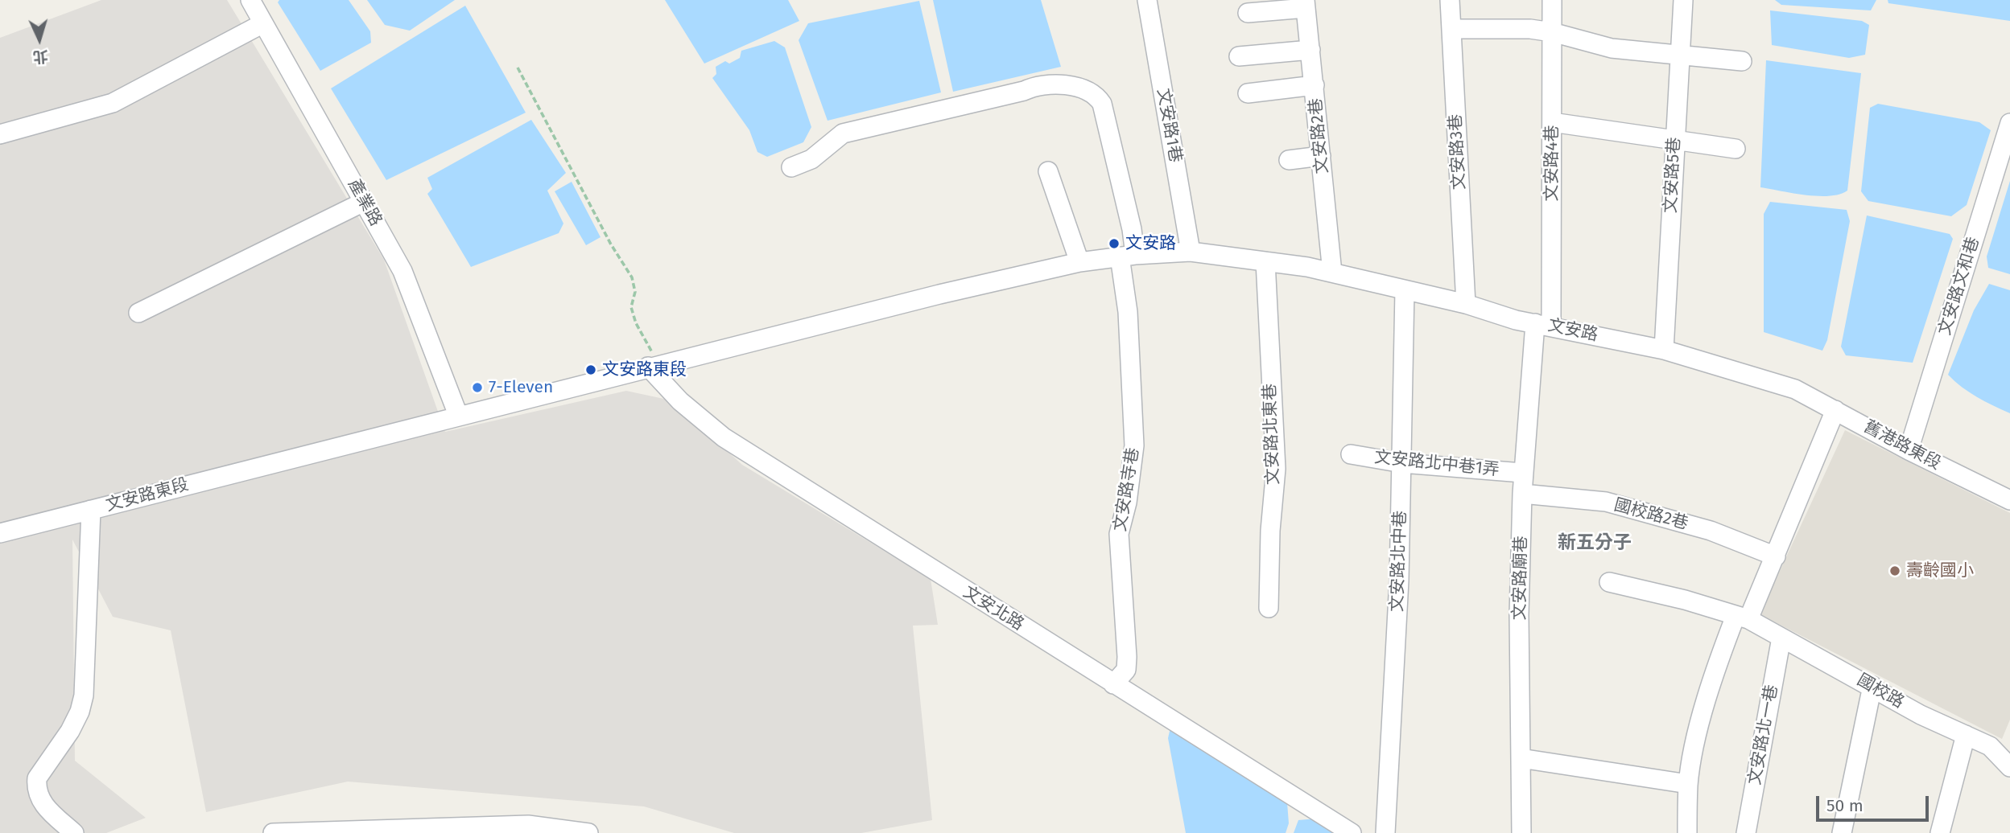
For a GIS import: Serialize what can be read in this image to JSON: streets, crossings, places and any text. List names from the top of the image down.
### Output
{
  "streets": {
    "street": [
      "文安路1巷",
      "文安路2巷",
      "文安路3巷",
      "文安路4巷",
      "文安路5巷",
      "產業路",
      "文安路文和巷",
      "文安路",
      "文安路北東巷",
      "舊港路東段",
      "文安路北中巷1弄",
      "文安路寺巷",
      "文安路東段",
      "國校路2巷",
      "文安路北中巷",
      "文安路廟巷",
      "文安北路",
      "國校路",
      "文安路北一巷"
    ]
  },
  "crossings": [
    ["文安路1巷", "文安路"],
    ["文安路2巷", "文安路"],
    ["文安路3巷", "文安路"],
    ["文安路4巷", "文安路"],
    ["文安路4巷", "文安路廟巷"],
    ["文安路5巷", "文安路"],
    ["產業路", "文安路"],
    ["產業路", "文安路東段"],
    ["文安路文和巷", "舊港路東段"],
    ["文安路", "文安路北東巷"],
    ["文安路", "舊港路東段"],
    ["文安路", "文安路寺巷"],
    ["文安路", "文安路東段"],
    ["文安路", "文安路北中巷"],
    ["文安路", "文安路廟巷"],
    ["文安路", "文安北路"],
    ["文安路北中巷1弄", "文安路北中巷"],
    ["文安路北中巷1弄", "文安路廟巷"],
    ["文安路寺巷", "文安北路"],
    ["國校路2巷", "文安路廟巷"],
    ["國校路", "文安路北一巷"]
  ],
  "districts": ["新五分子"],
  "places": [
    "文安路",
    "文安路東段",
    "7-Eleven",
    "壽齡國小"
  ],
  "scale_bar": "50 m",
  "north": "bottom"
}
